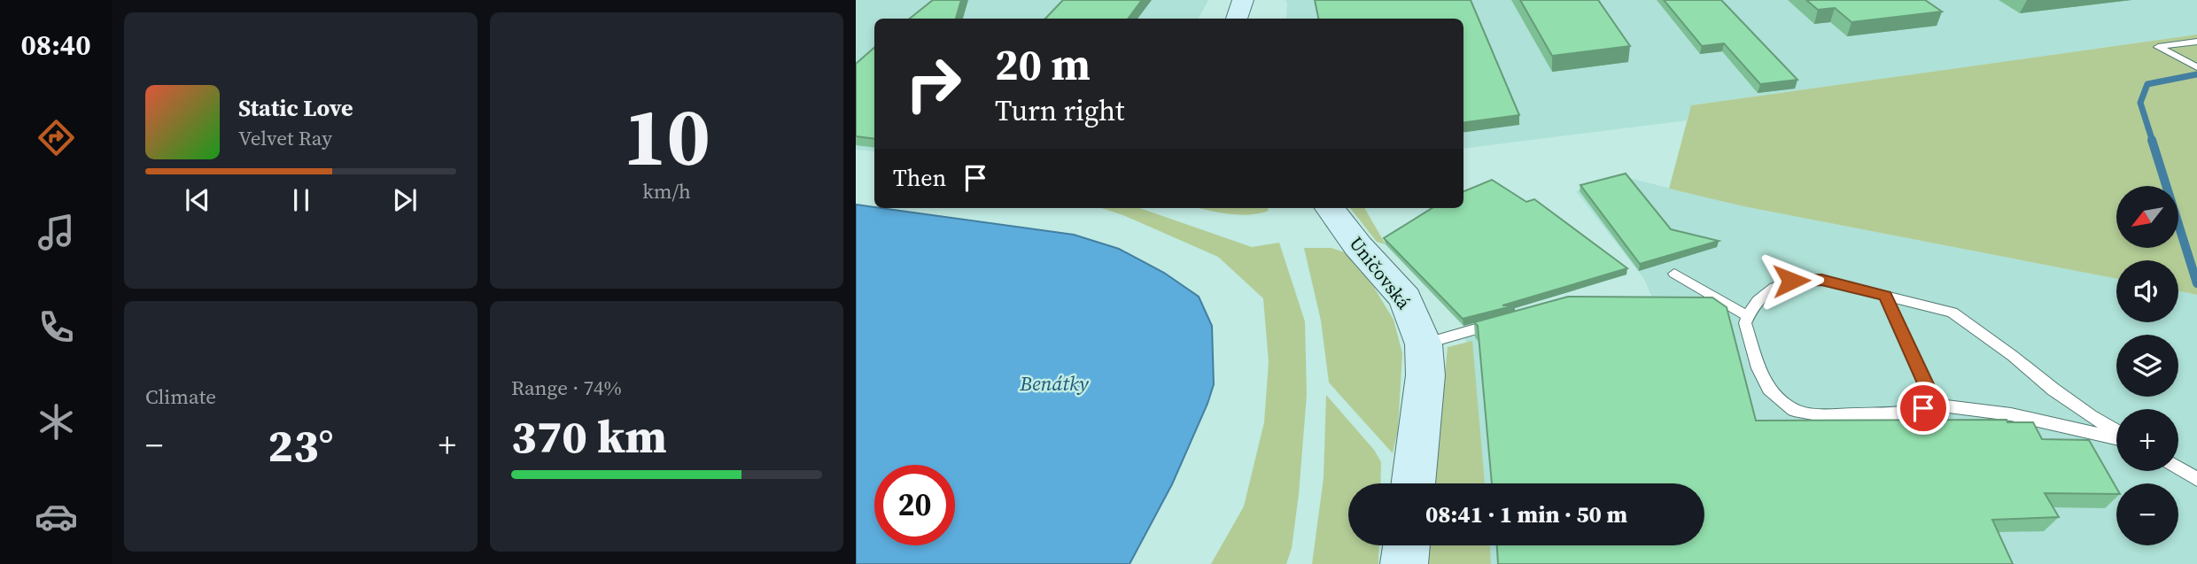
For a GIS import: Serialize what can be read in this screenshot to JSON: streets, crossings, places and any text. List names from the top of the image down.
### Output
{
  "streets": {
    "main road": ["Uničovská"]
  },
  "water": ["Benátky"],
  "north": "bottom left",
  "page": {
    "tabs": "08:40",
    "tile": [
      ["10", "km/h"],
      "Climate",
      ["Range · 74%", "370 km"]
    ],
    "turn": ["20 m", "Turn right"],
    "song": ["Static Love", "Velvet Ray"],
    "then": "Then",
    "map_buttons": ["+", "−"],
    "heat": ["−", "23°", "+"],
    "limit": "20",
    "trip": "08:41 · 1 min · 50 m"
  }
}
